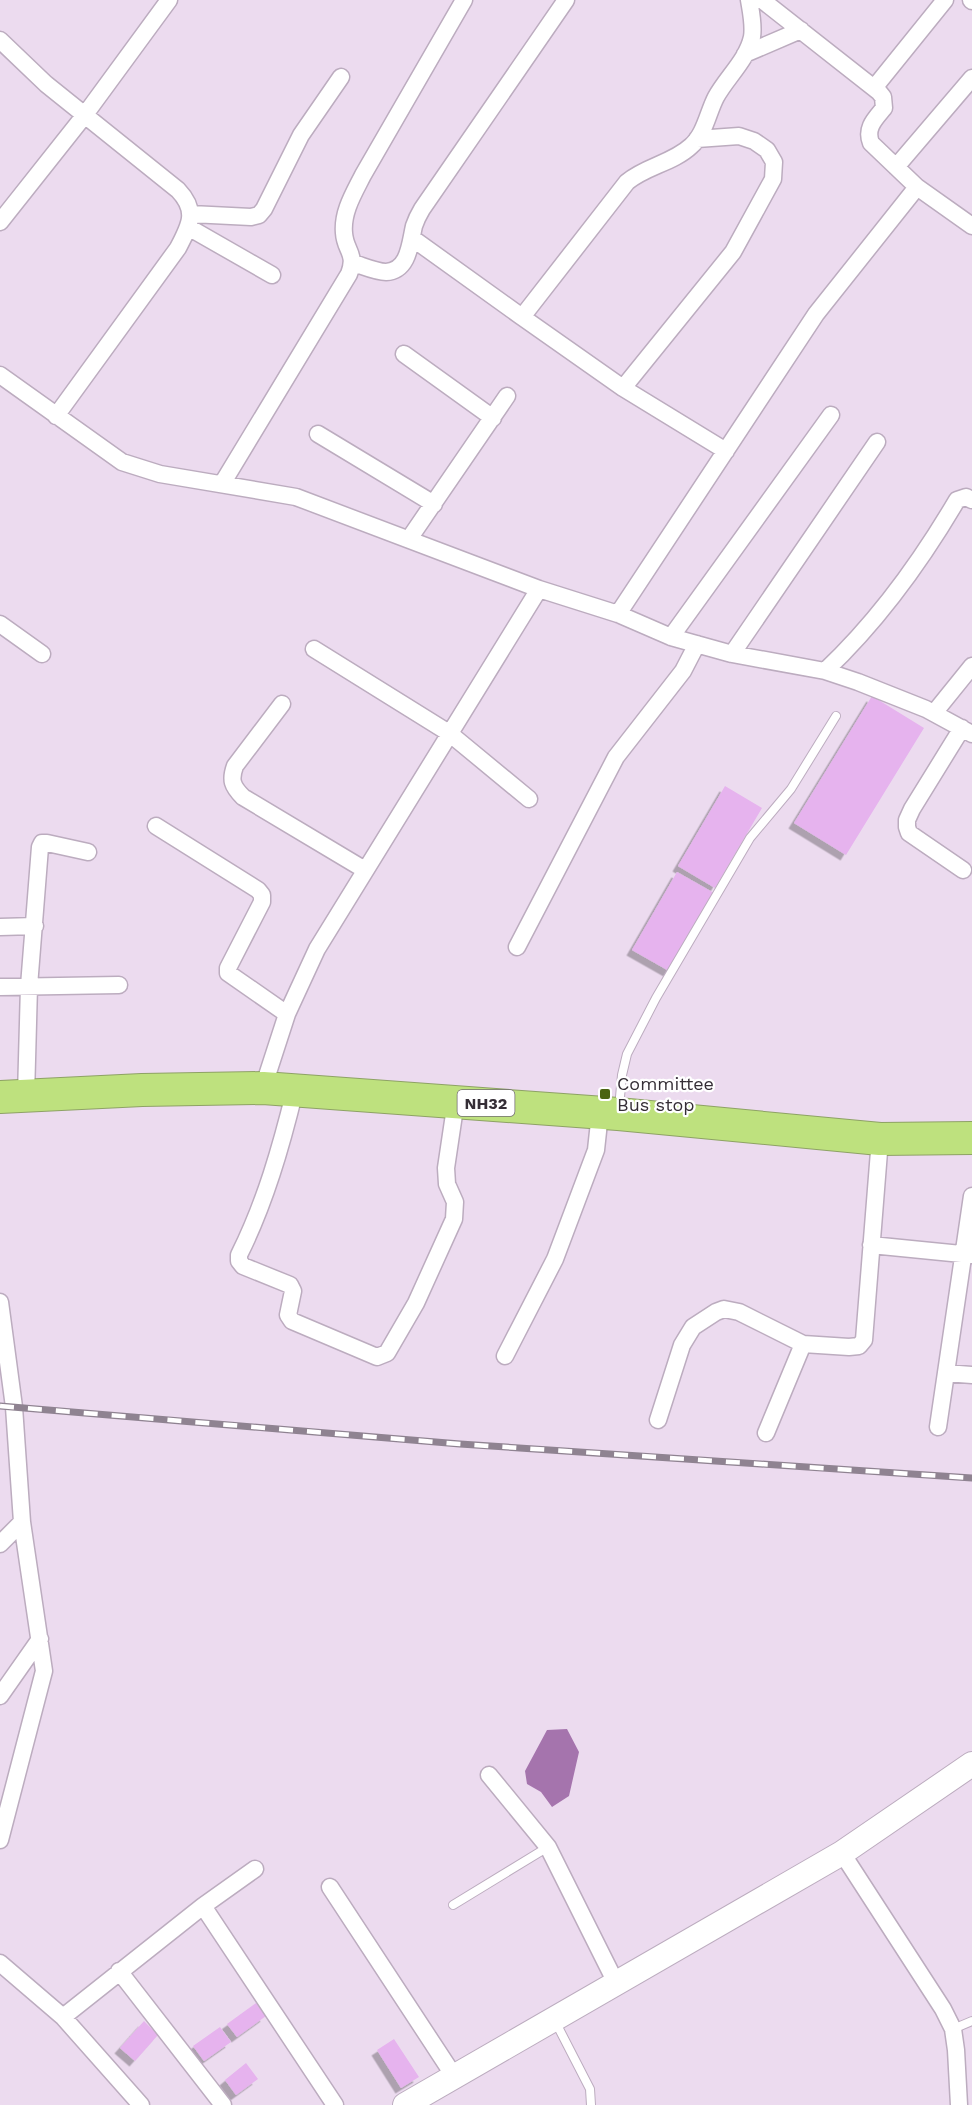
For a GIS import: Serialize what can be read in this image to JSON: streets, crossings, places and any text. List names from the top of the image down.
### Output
{
  "streets": {
    "highway": ["NH32"]
  },
  "places": {
    "transit": ["Committee Bus stop"]
  }
}
